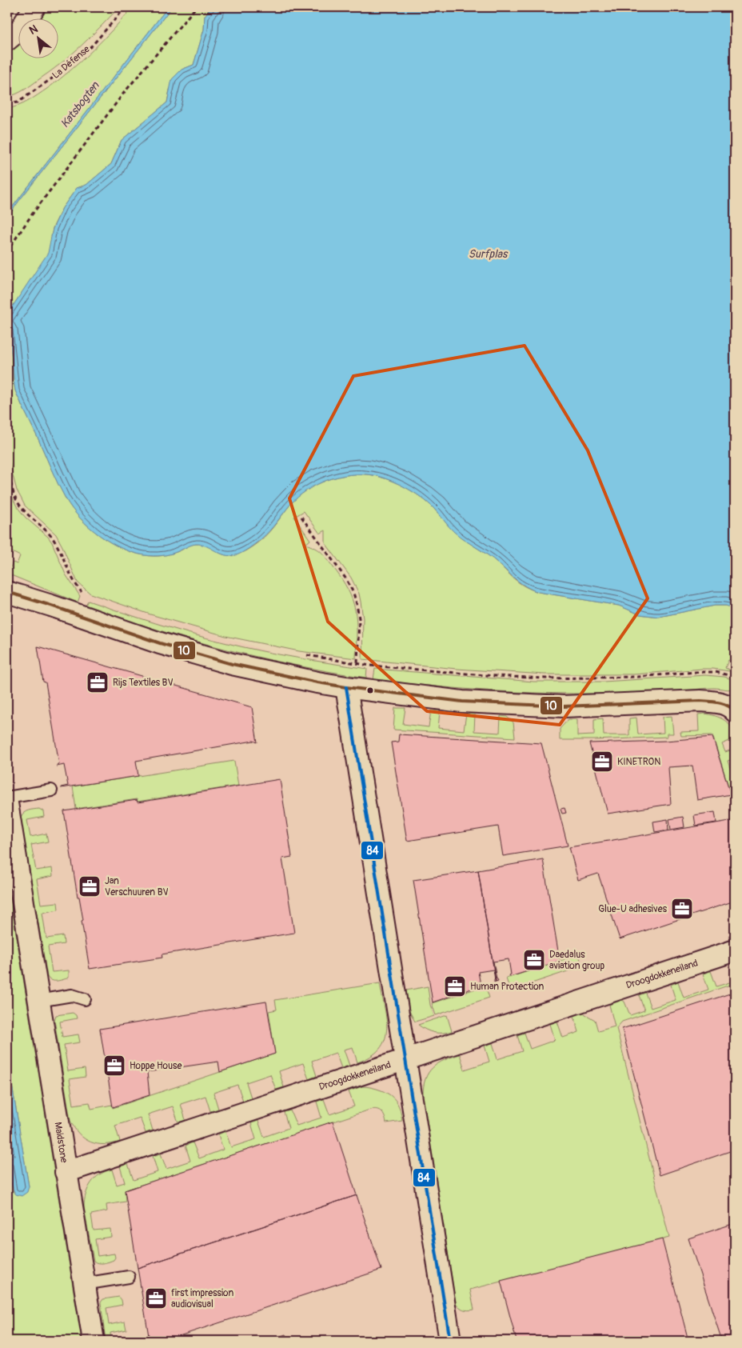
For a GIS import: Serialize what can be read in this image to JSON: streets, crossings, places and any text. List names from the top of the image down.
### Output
{
  "streets": {
    "street": ["Droogdokkeneiland", "Maidstone"],
    "path": ["La Défense"]
  },
  "crossings": [
    ["Droogdokkeneiland", "Maidstone"]
  ],
  "water": ["Katsbogten", "Surfplas"],
  "places": {
    "office": [
      "Rijs Textiles BV",
      "KINETRON",
      "Jan Verschuuren BV",
      "Glue-U adhesives",
      "Daedalus aviation group",
      "Human Protection",
      "Hoppe House",
      "first impression audiovisual"
    ]
  },
  "lines": ["transit line 10", "transit line 84"],
  "north": "top left"
}
